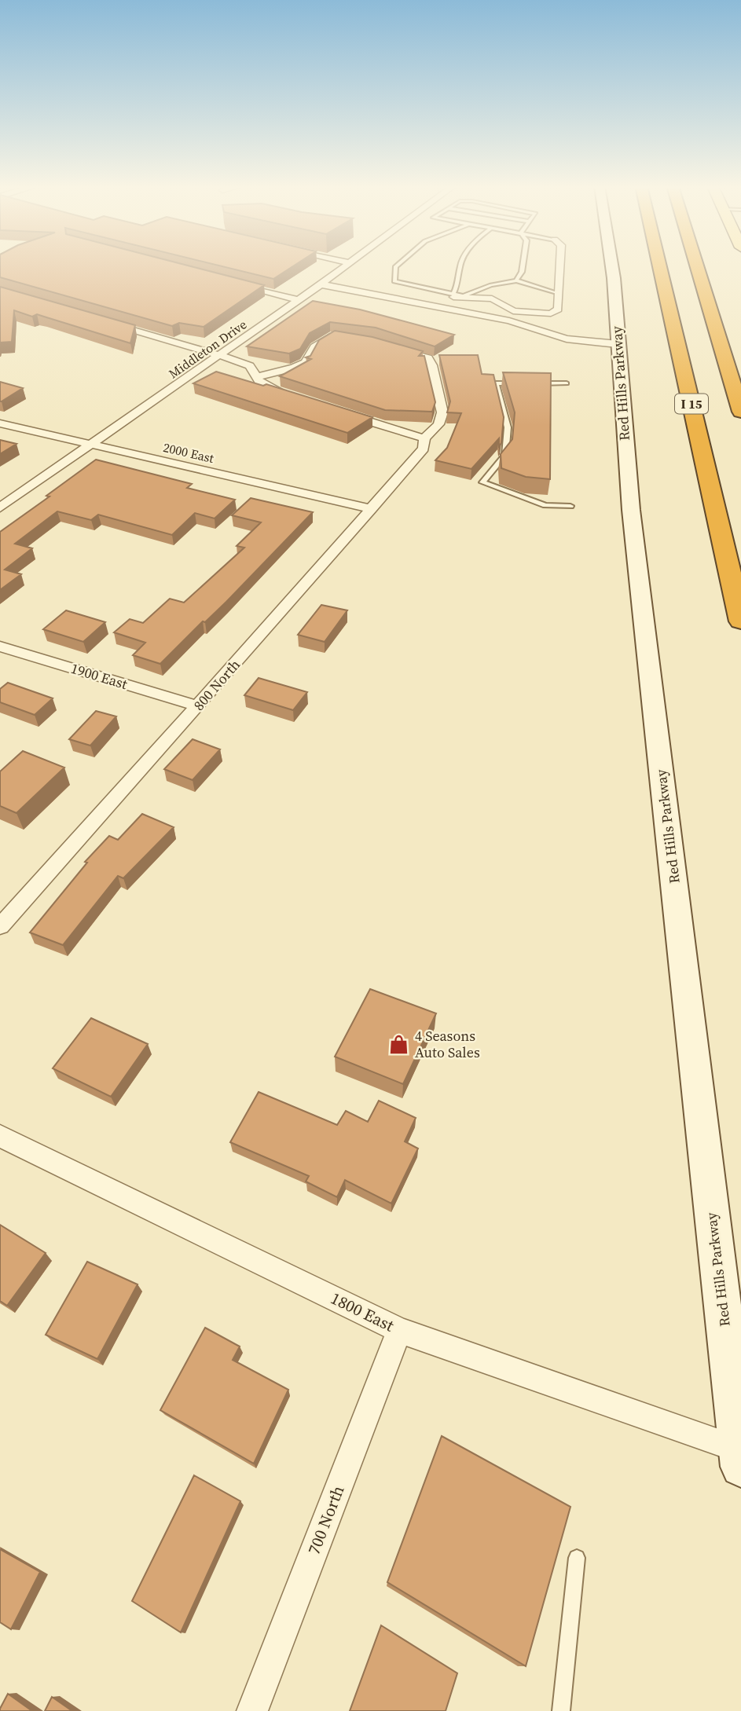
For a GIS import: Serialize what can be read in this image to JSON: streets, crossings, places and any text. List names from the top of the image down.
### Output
{
  "streets": {
    "highway": ["I 15"],
    "main road": ["Red Hills Parkway"],
    "street": [
      "Middleton Drive",
      "2000 East",
      "1900 East",
      "800 North",
      "1800 East",
      "700 North"
    ]
  },
  "crossings": [
    ["Middleton Drive", "2000 East"],
    ["Red Hills Parkway", "1800 East"],
    ["2000 East", "800 North"],
    ["1900 East", "800 North"],
    ["1800 East", "700 North"]
  ],
  "places": {
    "shop": ["4 Seasons Auto Sales"]
  }
}
